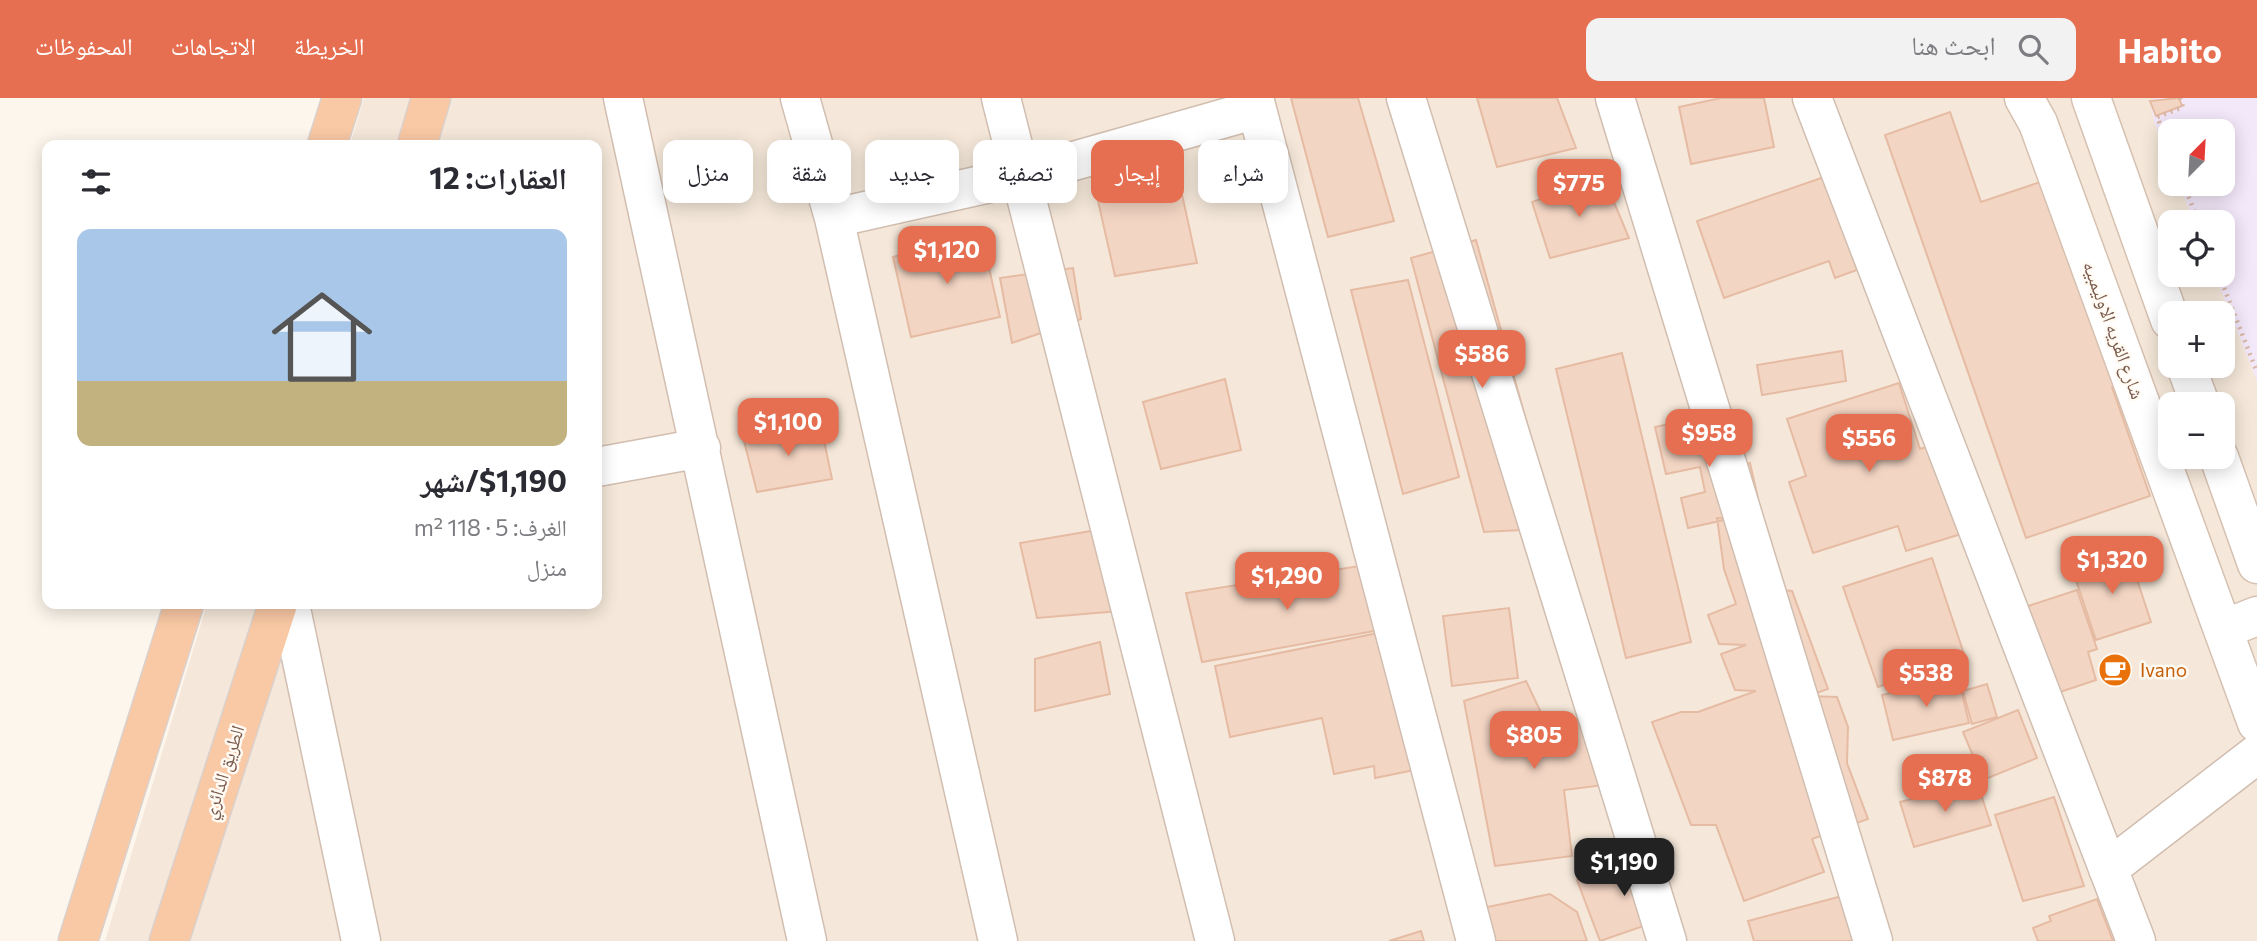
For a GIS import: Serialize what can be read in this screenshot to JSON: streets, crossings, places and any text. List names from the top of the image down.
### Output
{
  "streets": {
    "highway": ["الطريق الدائري"],
    "street": ["شارع القريه الاوليمبيه"]
  },
  "places": {
    "cafe": ["Ivano"]
  },
  "north": "top right",
  "page": {
    "header": "Habito",
    "search": "ابحث هنا",
    "nav": ["الخريطة", "الاتجاهات", "المحفوظات"],
    "map_buttons": ["+", "−"],
    "chip": [
      "شراء",
      "إيجار",
      "تصفية",
      "جديد",
      "شقة",
      "منزل"
    ],
    "heading": "العقارات: 12",
    "price": [
      "$775",
      "$1,120",
      "$586",
      "$1,100",
      "$958",
      "$556",
      "$1,320",
      "$1,290",
      "$538",
      "$805",
      "$878",
      "$1,190"
    ],
    "list": [
      {
        "name": "$1,190/شهر",
        "note": "الغرف: 5 · 118 m² · منزل"
      }
    ]
  }
}
